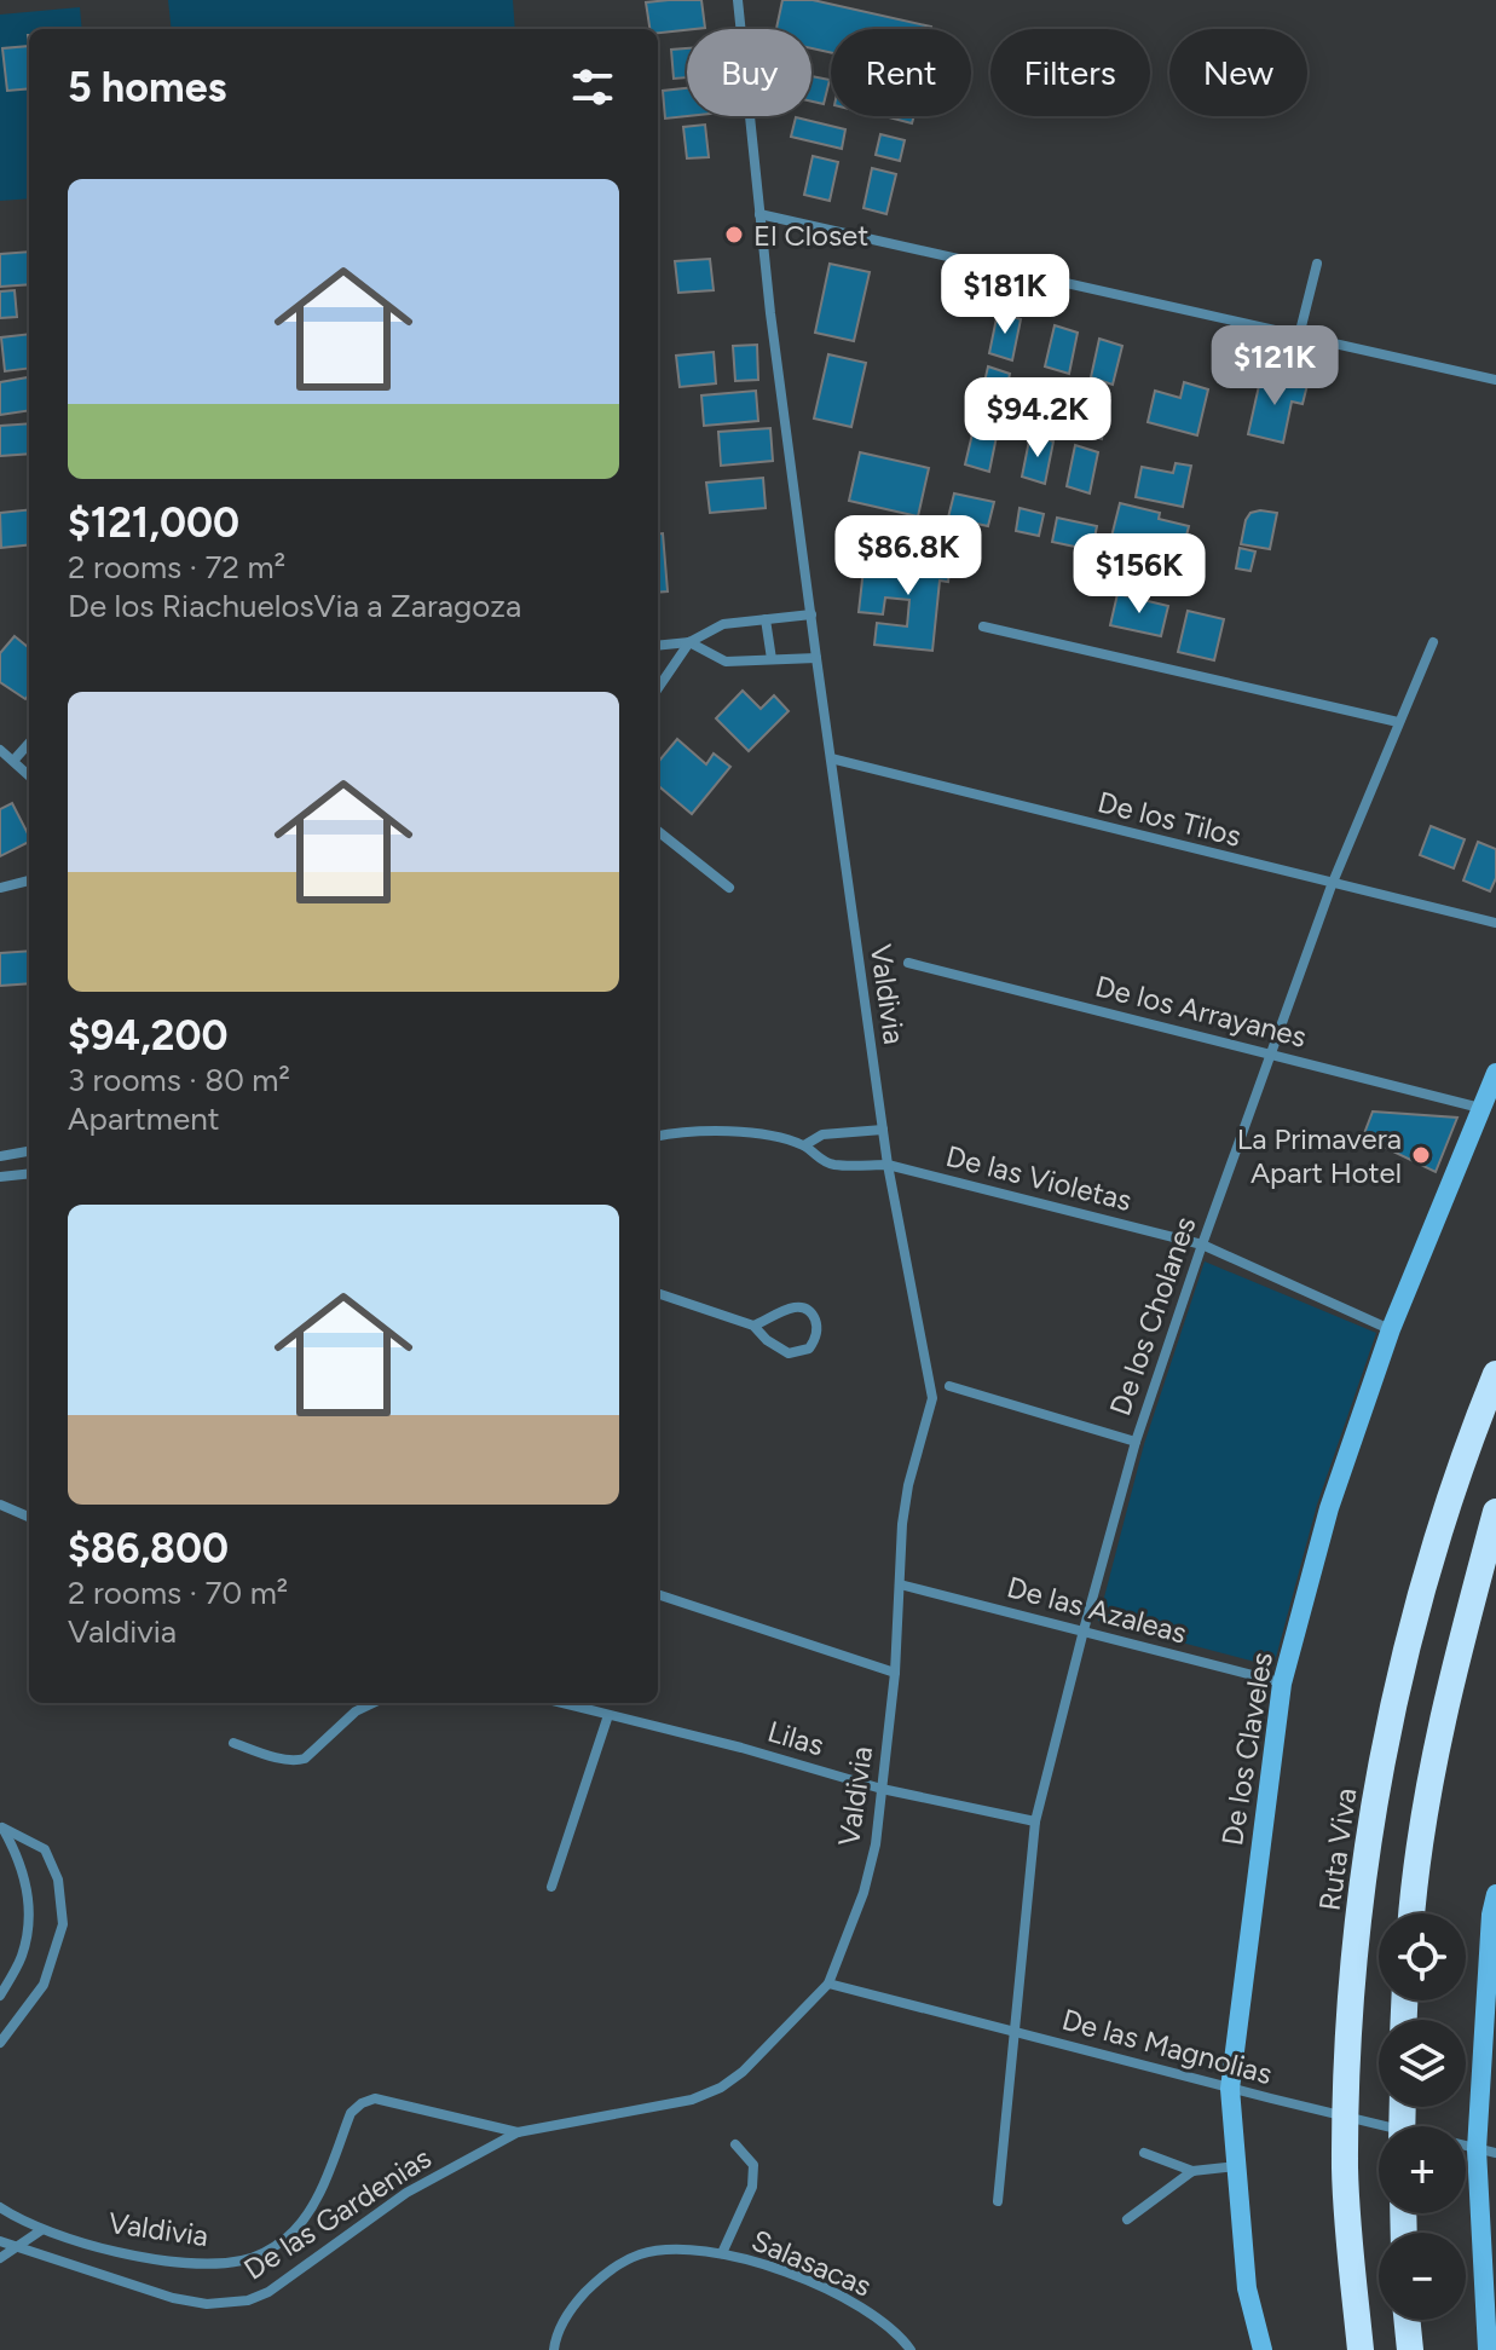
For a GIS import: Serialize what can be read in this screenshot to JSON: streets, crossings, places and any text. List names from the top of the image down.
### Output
{
  "streets": {
    "highway": ["Ruta Viva"],
    "main road": ["De los Claveles"],
    "street": [
      "De los Tilos",
      "Valdivia",
      "De los Arrayanes",
      "De las Violetas",
      "De los Cholanes",
      "De las Azaleas",
      "Lilas",
      "De las Magnolias",
      "De las Gardenias",
      "Salasacas"
    ]
  },
  "crossings": [
    ["De los Tilos", "Valdivia"],
    ["De los Tilos", "De los Cholanes"],
    ["Valdivia", "De las Violetas"],
    ["Valdivia", "De las Azaleas"],
    ["Valdivia", "Lilas"],
    ["Valdivia", "De las Magnolias"],
    ["Valdivia", "De las Gardenias"],
    ["De los Arrayanes", "De los Cholanes"],
    ["De los Arrayanes", "De los Claveles"],
    ["De las Violetas", "De los Cholanes"],
    ["De las Violetas", "De los Claveles"],
    ["De los Cholanes", "De las Azaleas"],
    ["De los Cholanes", "Lilas"],
    ["De los Cholanes", "De las Magnolias"],
    ["De las Azaleas", "De los Claveles"],
    ["De los Claveles", "De las Magnolias"],
    ["De las Magnolias", "De las Gardenias"]
  ],
  "places": ["El Closet", "La Primavera Apart Hotel"],
  "page": {
    "chip": [
      "Buy",
      "Rent",
      "Filters",
      "New"
    ],
    "heading": "5 homes",
    "list": [
      {
        "name": "$121,000",
        "note": "2 rooms · 72 m² · De los RiachuelosVia a Zaragoza"
      },
      {
        "name": "$94,200",
        "note": "3 rooms · 80 m² · Apartment"
      },
      {
        "name": "$86,800",
        "note": "2 rooms · 70 m² · Valdivia"
      }
    ],
    "price": [
      "$181K",
      "$121K",
      "$94.2K",
      "$86.8K",
      "$156K"
    ],
    "map_buttons": ["+", "−"]
  }
}
